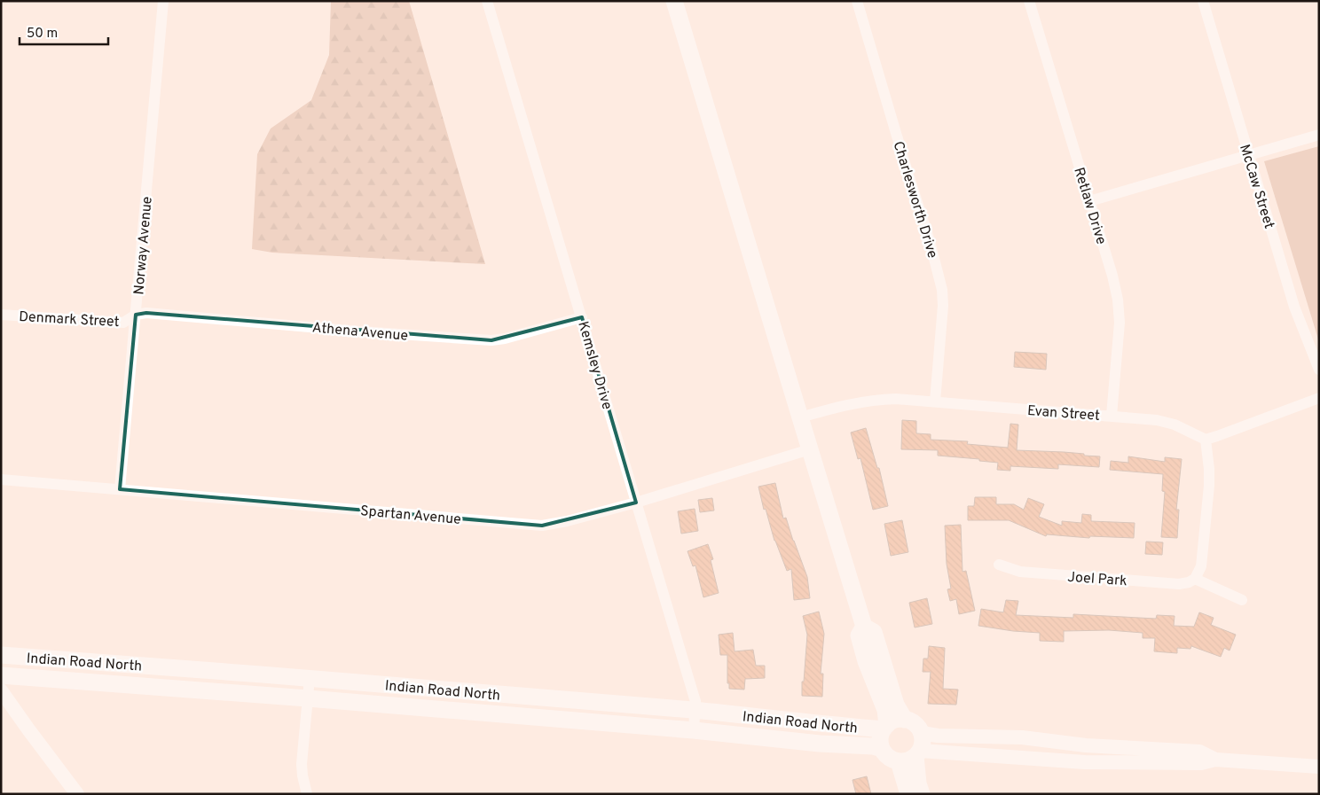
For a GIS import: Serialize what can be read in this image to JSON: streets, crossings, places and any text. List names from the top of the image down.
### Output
{
  "streets": {
    "main road": ["Indian Road North"],
    "street": [
      "McCaw Street",
      "Charlesworth Drive",
      "Retlaw Drive",
      "Norway Avenue",
      "Denmark Street",
      "Athena Avenue",
      "Kemsley Drive",
      "Evan Street",
      "Spartan Avenue",
      "Joel Park"
    ]
  },
  "crossings": [
    ["Charlesworth Drive", "Evan Street"],
    ["Retlaw Drive", "Evan Street"],
    ["Norway Avenue", "Denmark Street"],
    ["Norway Avenue", "Athena Avenue"],
    ["Norway Avenue", "Spartan Avenue"],
    ["Denmark Street", "Athena Avenue"],
    ["Athena Avenue", "Kemsley Drive"],
    ["Kemsley Drive", "Spartan Avenue"],
    ["Kemsley Drive", "Indian Road North"]
  ],
  "scale_bar": "50 m"
}
